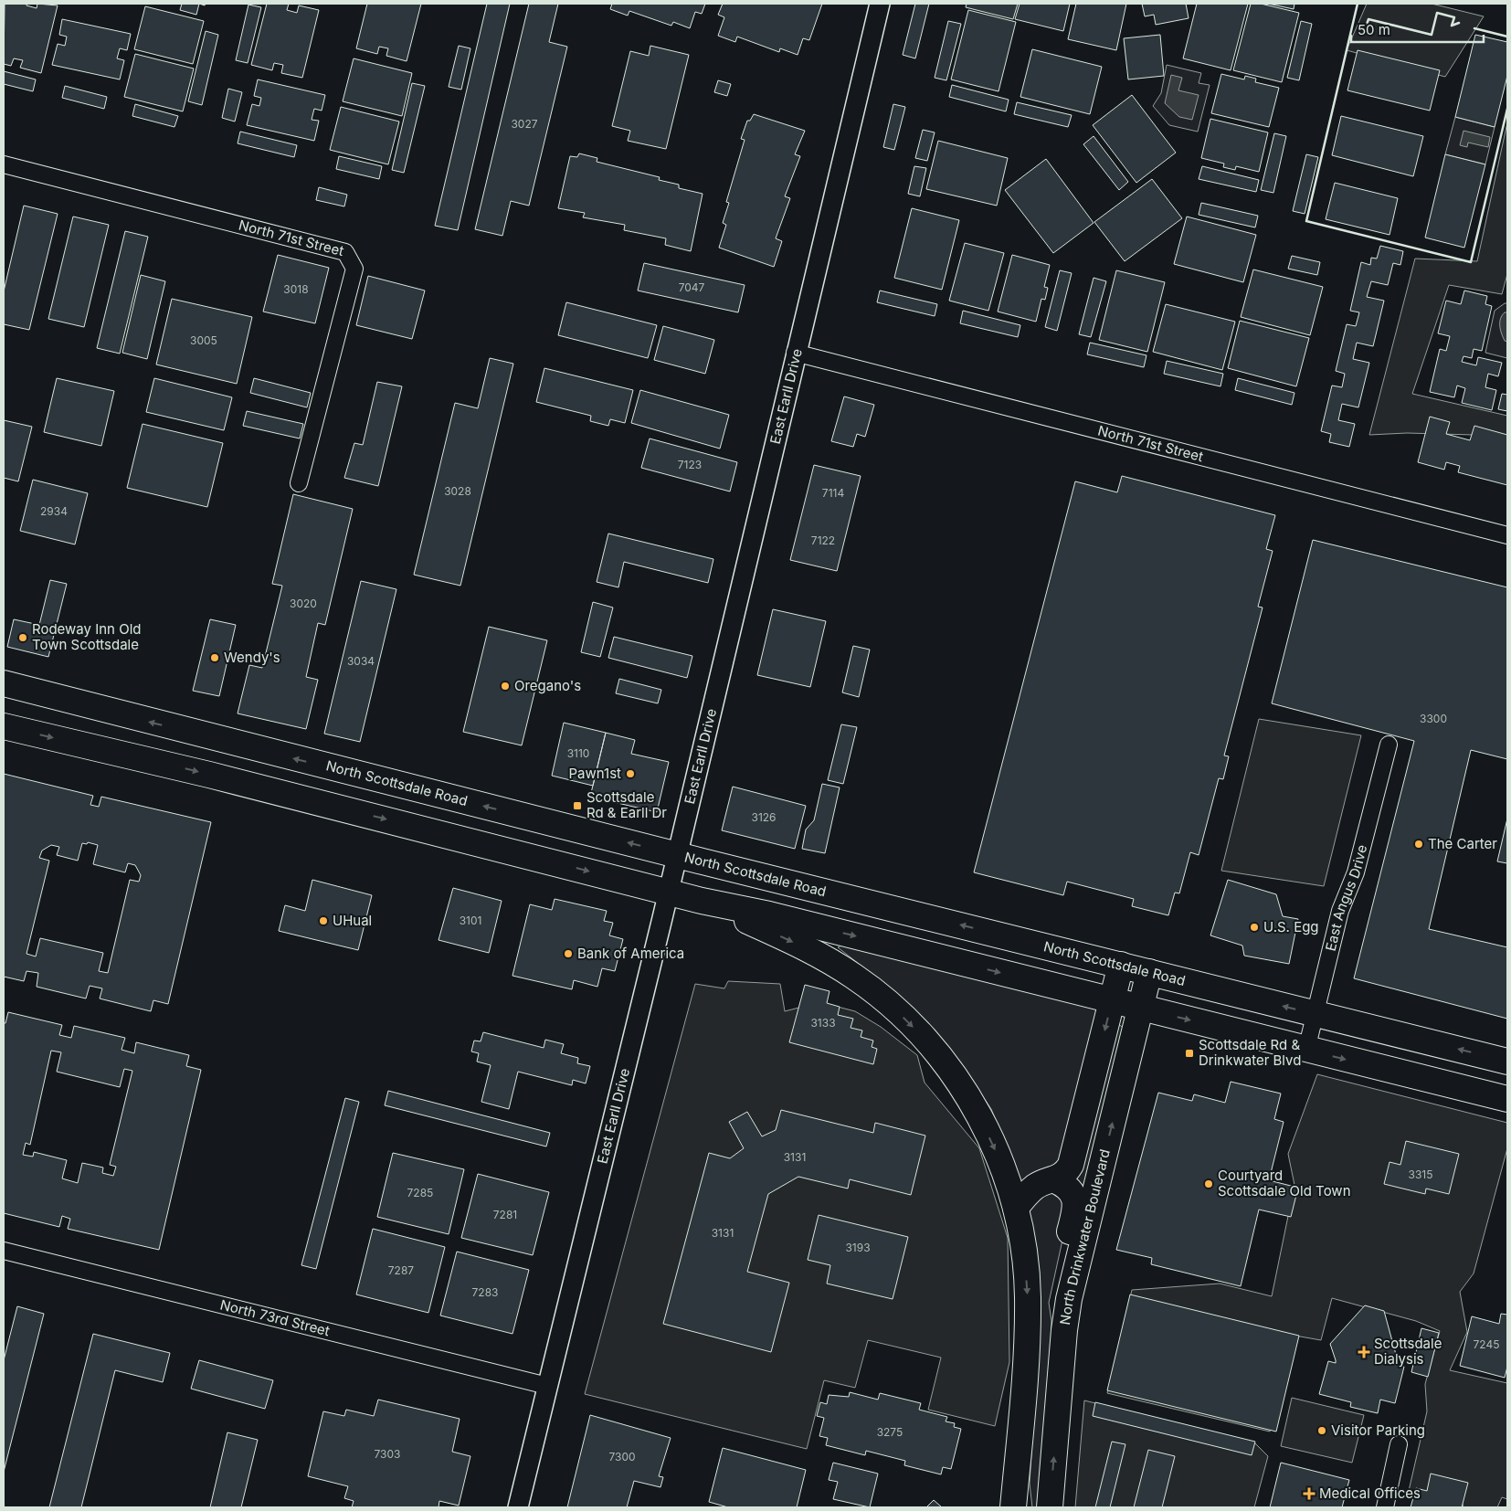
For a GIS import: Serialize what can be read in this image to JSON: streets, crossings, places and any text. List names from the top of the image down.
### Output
{
  "streets": {
    "main road": ["North Scottsdale Road", "North Drinkwater Boulevard"],
    "street": [
      "North 71st Street",
      "East Earll Drive",
      "East Angus Drive",
      "North 73rd Street"
    ]
  },
  "crossings": [
    ["North 71st Street", "East Earll Drive"],
    ["East Earll Drive", "North Scottsdale Road"],
    ["East Earll Drive", "North 73rd Street"],
    ["North Scottsdale Road", "East Angus Drive"],
    ["North Scottsdale Road", "North Drinkwater Boulevard"]
  ],
  "places": {
    "other": [
      "Rodeway Inn Old Town Scottsdale",
      "Wendy's",
      "Oregano's",
      "Pawn1st",
      "The Carter",
      "UHual",
      "U.S. Egg",
      "Bank of America",
      "Courtyard Scottsdale Old Town",
      "Visitor Parking"
    ],
    "transit": ["Scottsdale Rd & Earll Dr", "Scottsdale Rd & Drinkwater Blvd"],
    "health": ["Scottsdale Dialysis", "Medical Offices"]
  },
  "house_numbers": [
    "3027",
    "7047",
    "3018",
    "3005",
    "7123",
    "3028",
    "7114",
    "2934",
    "7122",
    "3020",
    "3034",
    "3300",
    "3110",
    "3126",
    "3101",
    "3133",
    "3131",
    "3315",
    "7285",
    "7281",
    "3131",
    "3193",
    "7287",
    "7283",
    "7245",
    "3275",
    "7303",
    "7300"
  ],
  "scale_bar": "50 m"
}
